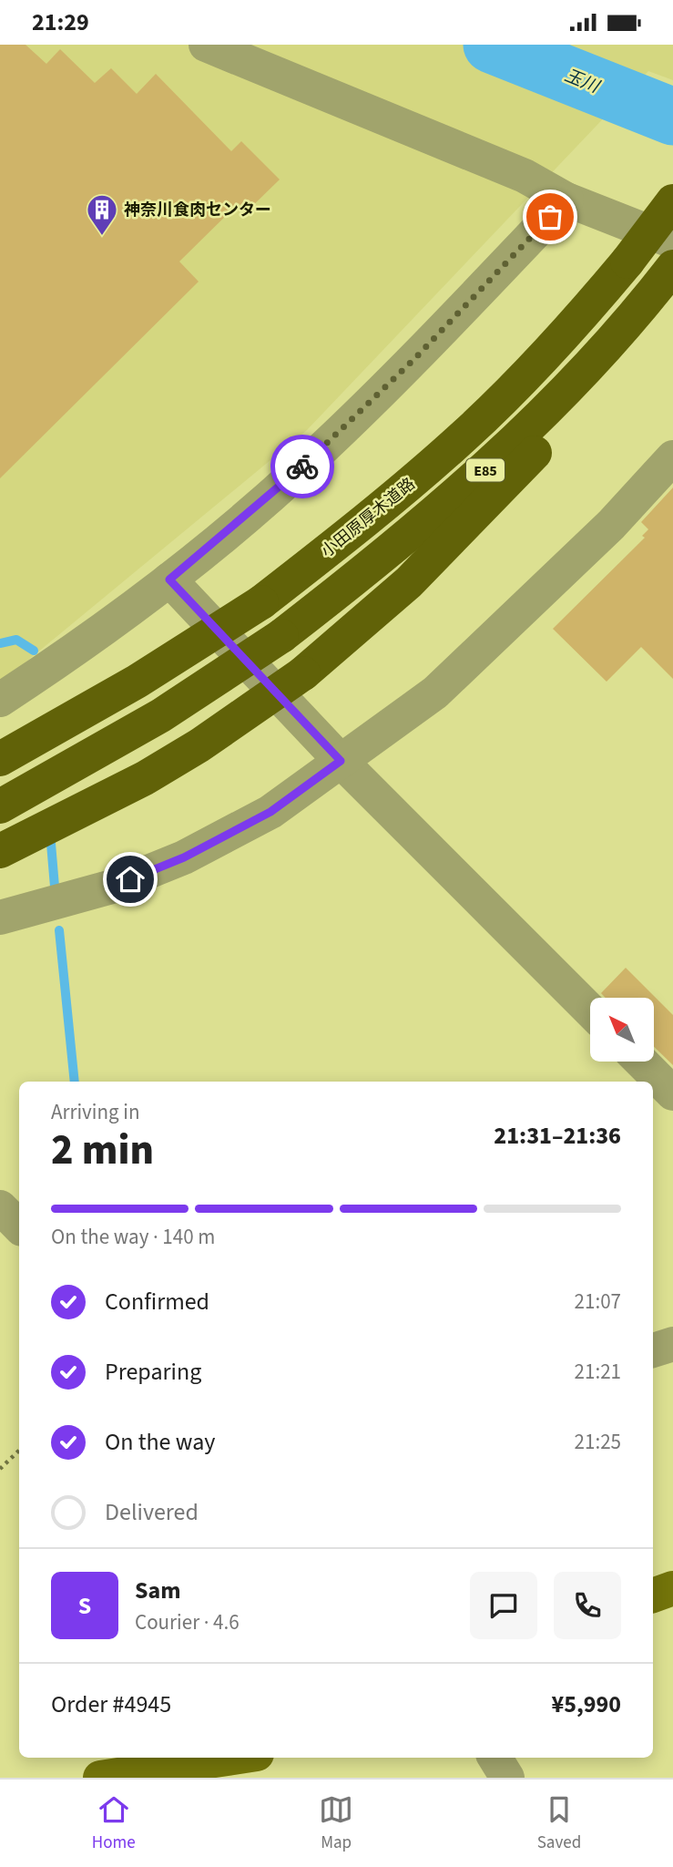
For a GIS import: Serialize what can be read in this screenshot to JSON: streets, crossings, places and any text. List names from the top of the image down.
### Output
{
  "streets": {
    "highway": ["E85", "小田原厚木道路"]
  },
  "water": ["玉川"],
  "places": {
    "building": ["神奈川食肉センター"]
  },
  "north": "top left",
  "page": {
    "status": "21:29",
    "heading": ["2 min", "Arriving in", "21:31–21:36"],
    "panel": [
      "Sam",
      "Courier · 4.6",
      "Order #4945",
      "¥5,990"
    ],
    "bar": "On the way · 140 m",
    "list": [
      ["Confirmed", "21:07"],
      ["Preparing", "21:21"],
      ["On the way", "21:25"],
      "Delivered"
    ],
    "round": "S",
    "tabs": ["Home", "Map", "Saved"]
  }
}
